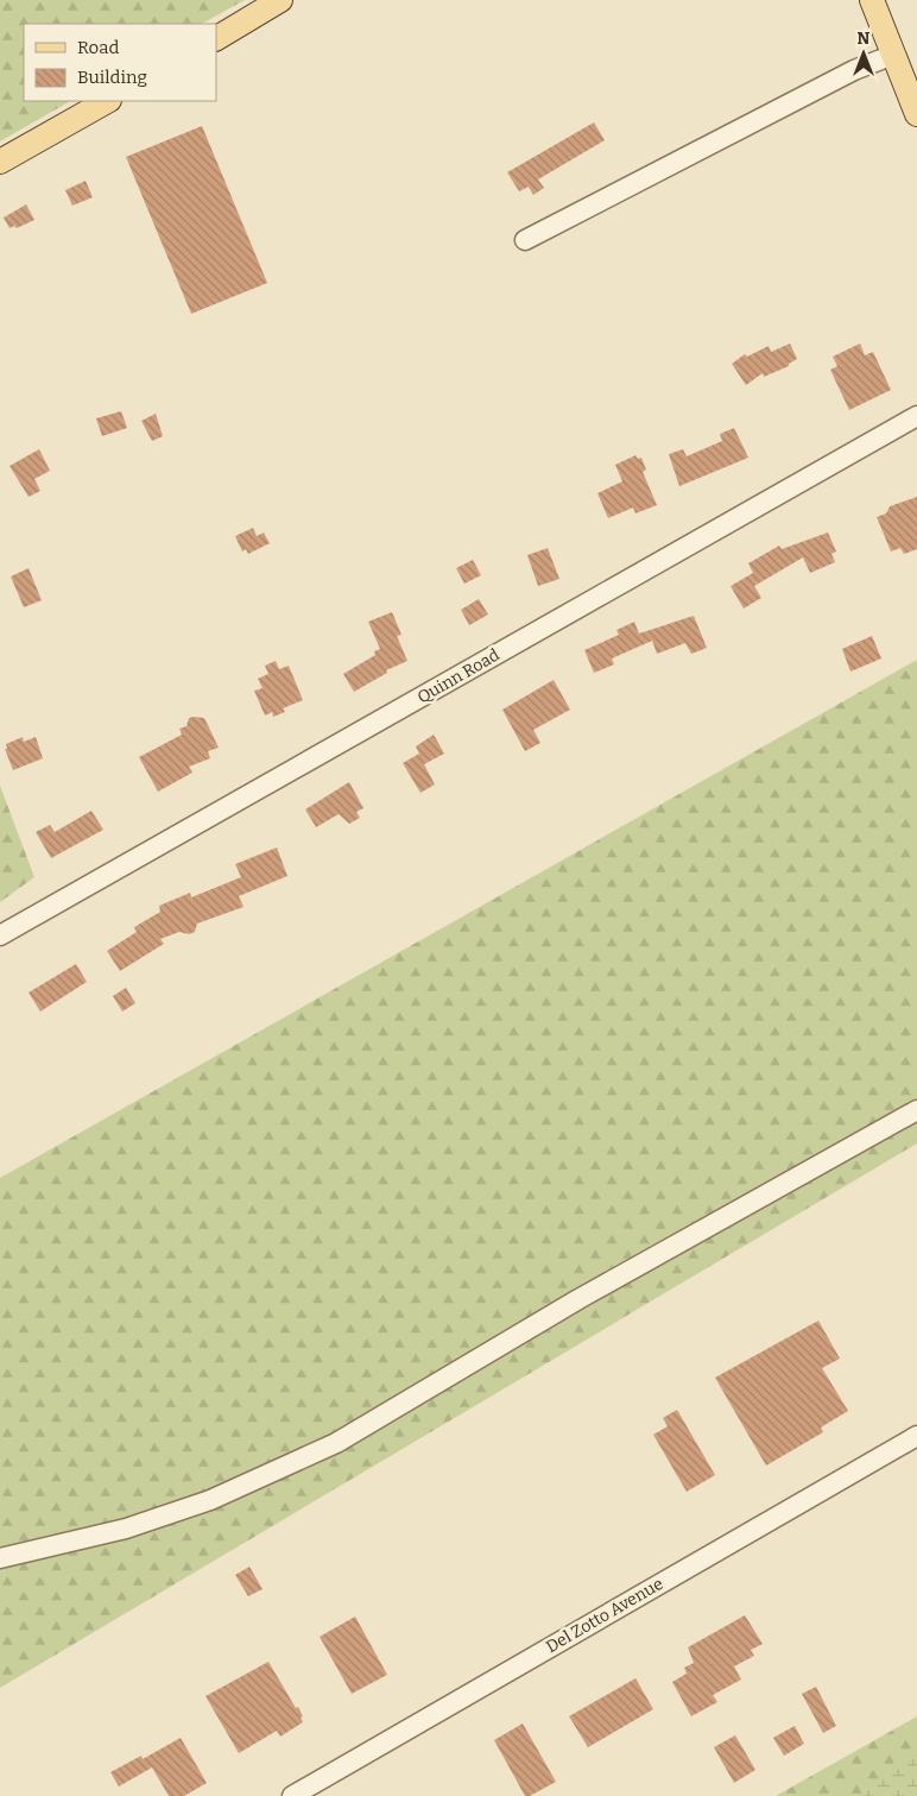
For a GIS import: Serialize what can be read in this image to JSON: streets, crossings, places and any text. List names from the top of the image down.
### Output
{
  "streets": {
    "street": ["Quinn Road", "Del Zotto Avenue"]
  },
  "legend": ["Road", "Building"],
  "north": "top"
}
